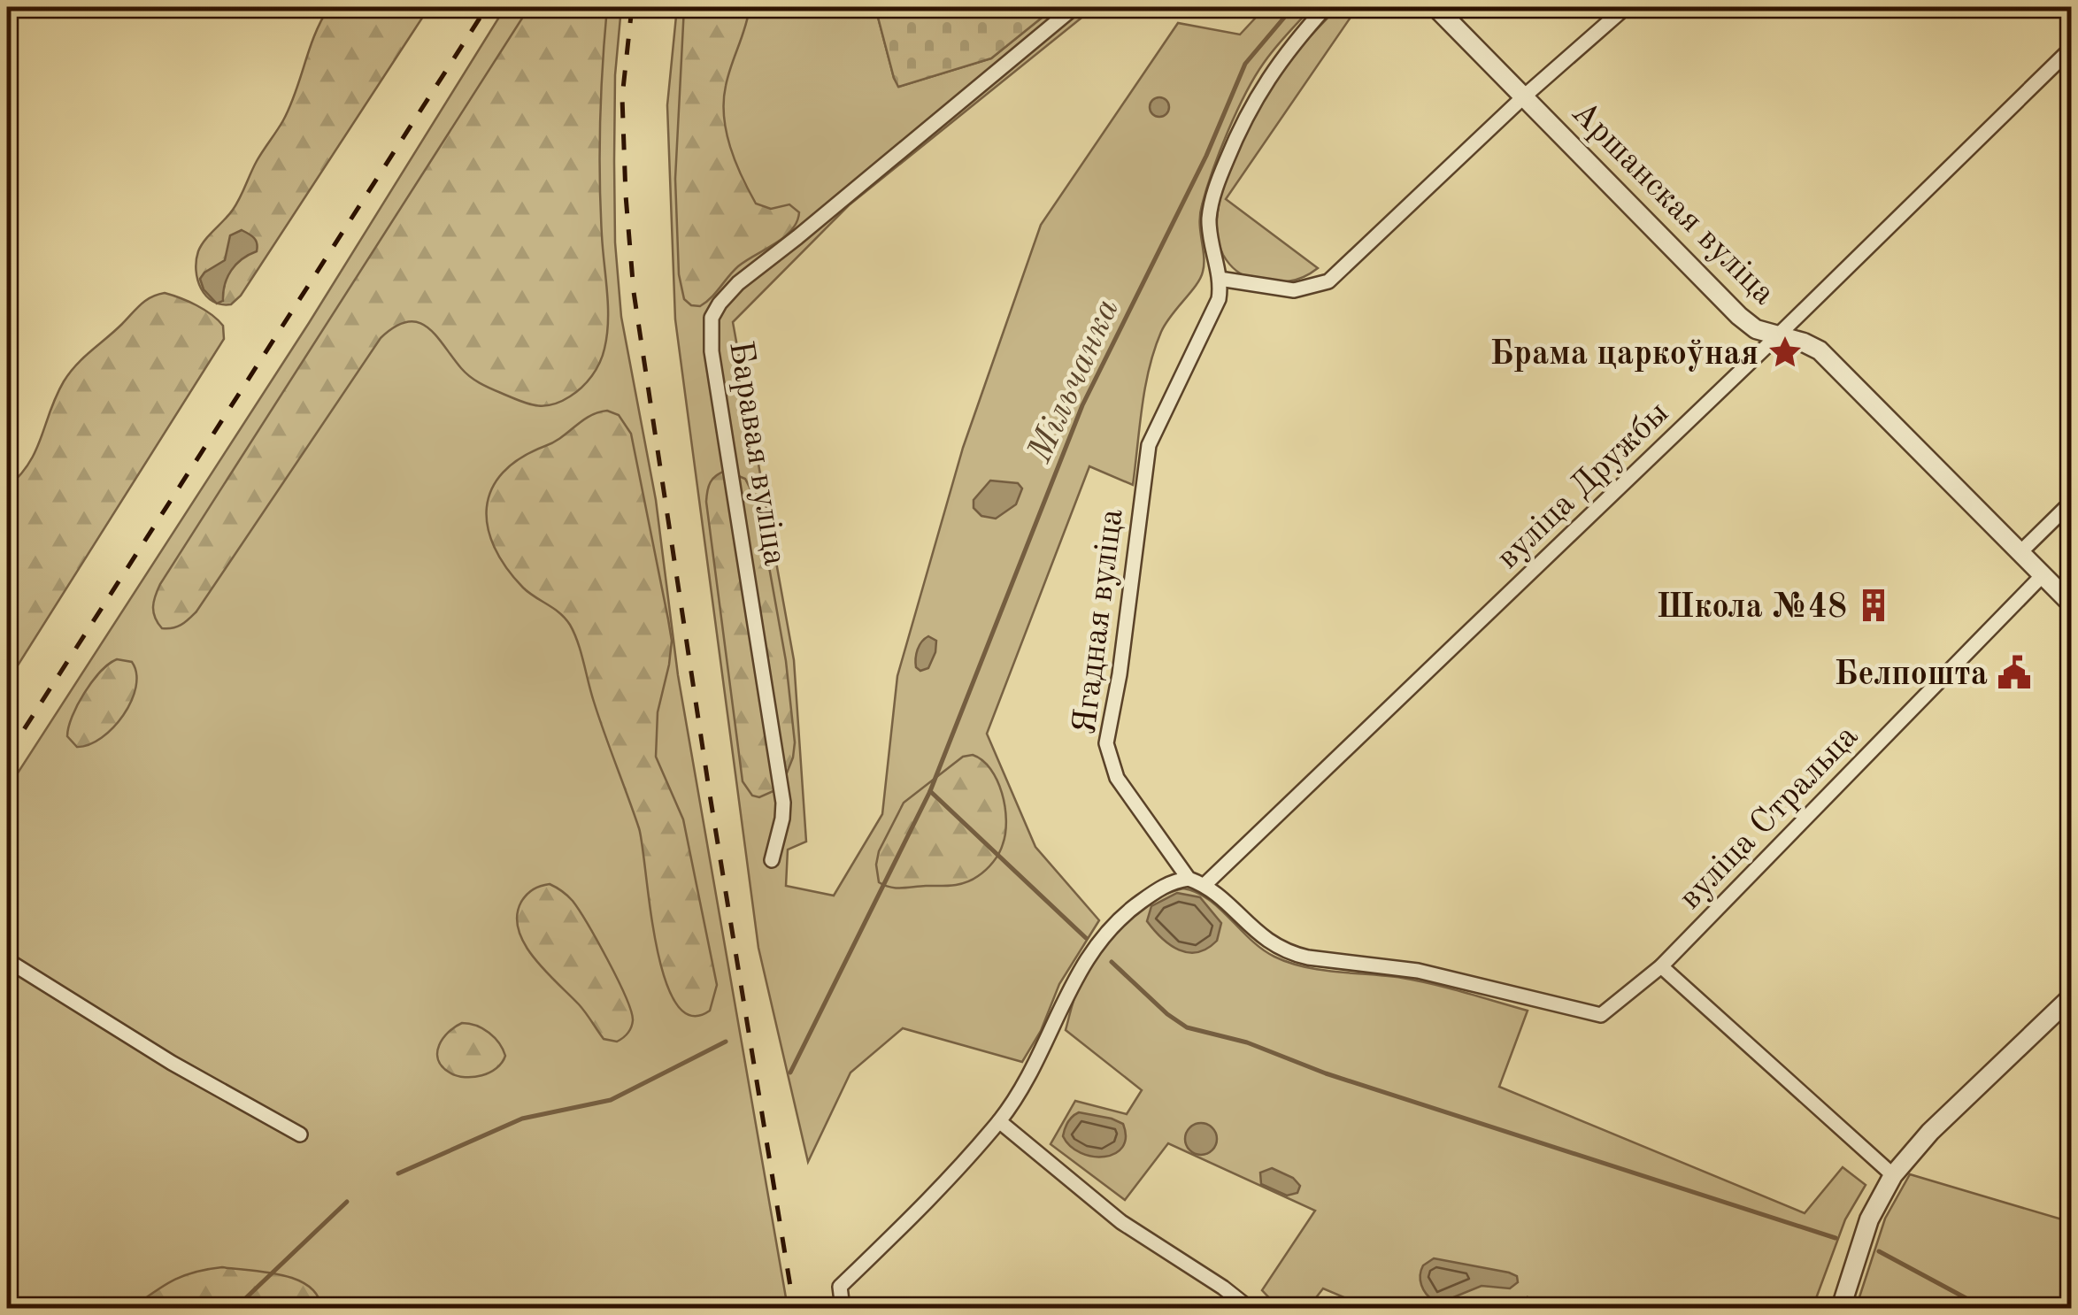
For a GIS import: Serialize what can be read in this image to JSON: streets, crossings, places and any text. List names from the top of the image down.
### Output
{
  "streets": {
    "street": [
      "Аршанская вуліца",
      "Баравая вуліца",
      "вуліца Дружбы",
      "Ягадная вуліца",
      "вуліца Стральца"
    ]
  },
  "crossings": [
    ["Аршанская вуліца", "вуліца Дружбы"],
    ["Аршанская вуліца", "вуліца Стральца"],
    ["вуліца Дружбы", "вуліца Стральца"]
  ],
  "water": ["Мільчанка"],
  "places": {
    "place": ["Брама царкоўная"],
    "building": ["Школа №48"],
    "public building": ["Белпошта"]
  }
}
